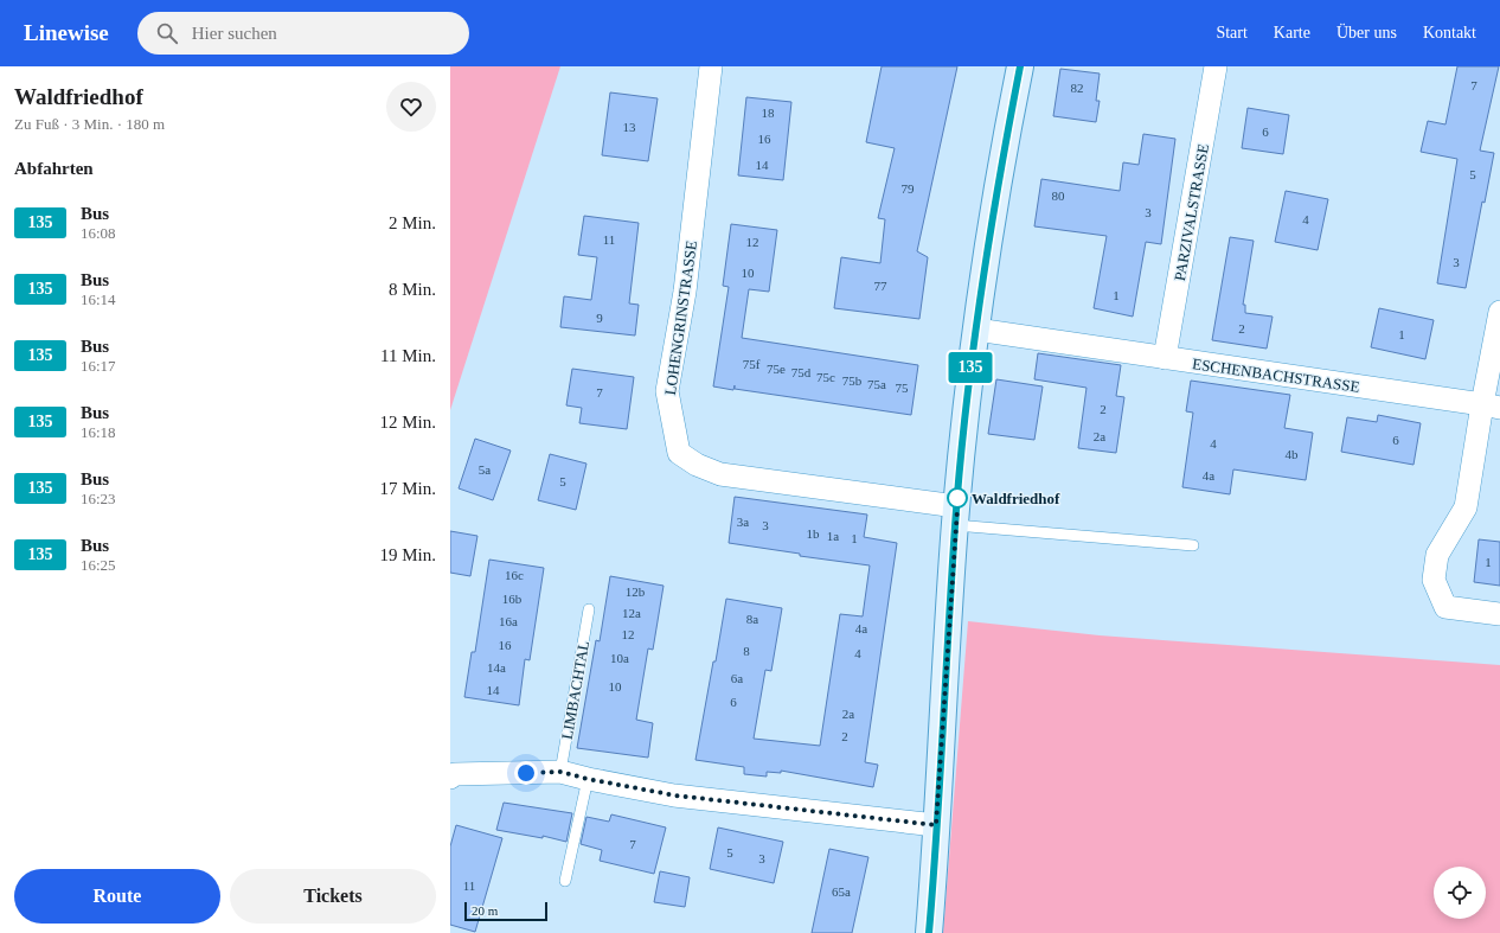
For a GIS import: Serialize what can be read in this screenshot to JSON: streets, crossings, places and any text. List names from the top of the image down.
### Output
{
  "streets": {
    "street": ["PARZIVALSTRASSE", "LOHENGRINSTRASSE", "ESCHENBACHSTRASSE"],
    "lane": ["LIMBACHTAL"]
  },
  "crossings": [
    ["PARZIVALSTRASSE", "ESCHENBACHSTRASSE"]
  ],
  "places": ["Waldfriedhof"],
  "lines": ["bus line 135"],
  "house_numbers": [
    "7",
    "82",
    "18",
    "13",
    "6",
    "16",
    "14",
    "5",
    "79",
    "80",
    "3",
    "4",
    "11",
    "12",
    "3",
    "10",
    "77",
    "1",
    "9",
    "2",
    "1",
    "75f",
    "75e",
    "75d",
    "75c",
    "75b",
    "75a",
    "75",
    "7",
    "2",
    "2a",
    "6",
    "4",
    "4b",
    "5a",
    "4a",
    "5",
    "3a",
    "3",
    "1b",
    "1a",
    "1",
    "1",
    "16c",
    "12b",
    "16b",
    "12a",
    "8a",
    "16a",
    "4a",
    "12",
    "16",
    "8",
    "4",
    "10a",
    "14a",
    "6a",
    "10",
    "14",
    "6",
    "2a",
    "2",
    "7",
    "5",
    "3",
    "11",
    "65a"
  ],
  "scale_bar": "20 m",
  "page": {
    "header": "Linewise",
    "search": "Hier suchen",
    "nav": [
      "Start",
      "Karte",
      "Über uns",
      "Kontakt"
    ],
    "heading": [
      ["Waldfriedhof", "Zu Fuß · 3 Min. · 180 m"],
      "Abfahrten"
    ],
    "on_map": "135",
    "list": [
      {
        "mark": "135",
        "name": "Bus",
        "note": "16:08",
        "value": "2 Min."
      },
      {
        "mark": "135",
        "name": "Bus",
        "note": "16:14",
        "value": "8 Min."
      },
      {
        "mark": "135",
        "name": "Bus",
        "note": "16:17",
        "value": "11 Min."
      },
      {
        "mark": "135",
        "name": "Bus",
        "note": "16:18",
        "value": "12 Min."
      },
      {
        "mark": "135",
        "name": "Bus",
        "note": "16:23",
        "value": "17 Min."
      },
      {
        "mark": "135",
        "name": "Bus",
        "note": "16:25",
        "value": "19 Min."
      }
    ],
    "buttons": ["Route", "Tickets"],
    "scale": "20 m"
  }
}
